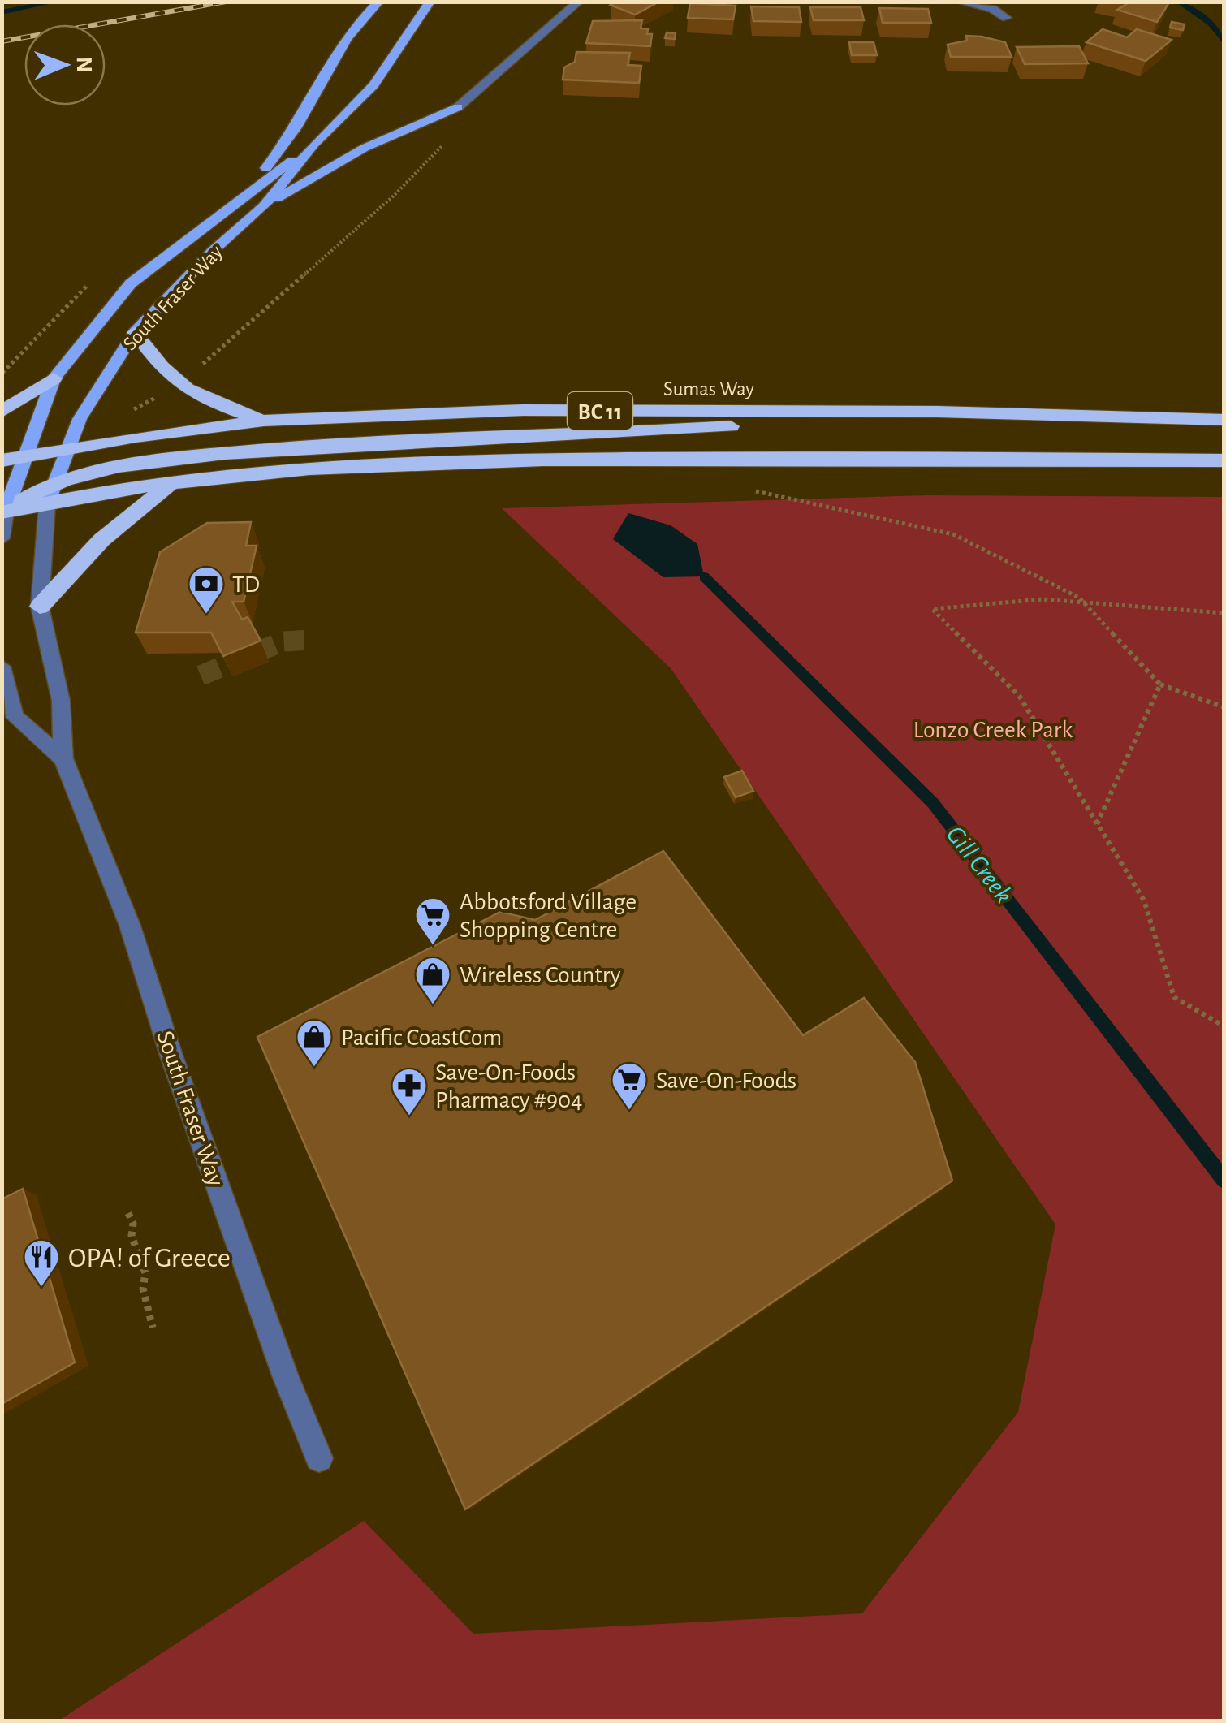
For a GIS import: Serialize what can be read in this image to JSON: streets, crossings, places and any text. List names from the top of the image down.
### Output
{
  "streets": {
    "highway": ["Sumas Way", "BC 11"],
    "main road": ["South Fraser Way"]
  },
  "crossings": [
    ["South Fraser Way", "Sumas Way"],
    ["South Fraser Way", "BC 11"]
  ],
  "water": ["Gill Creek"],
  "parks": ["Lonzo Creek Park"],
  "places": {
    "bank": ["TD"],
    "supermarket": ["Abbotsford Village Shopping Centre", "Save-On-Foods"],
    "shop": ["Wireless Country", "Pacific CoastCom"],
    "pharmacy": ["Save-On-Foods Pharmacy #904"],
    "restaurant": ["OPA! of Greece"]
  },
  "north": "right"
}
